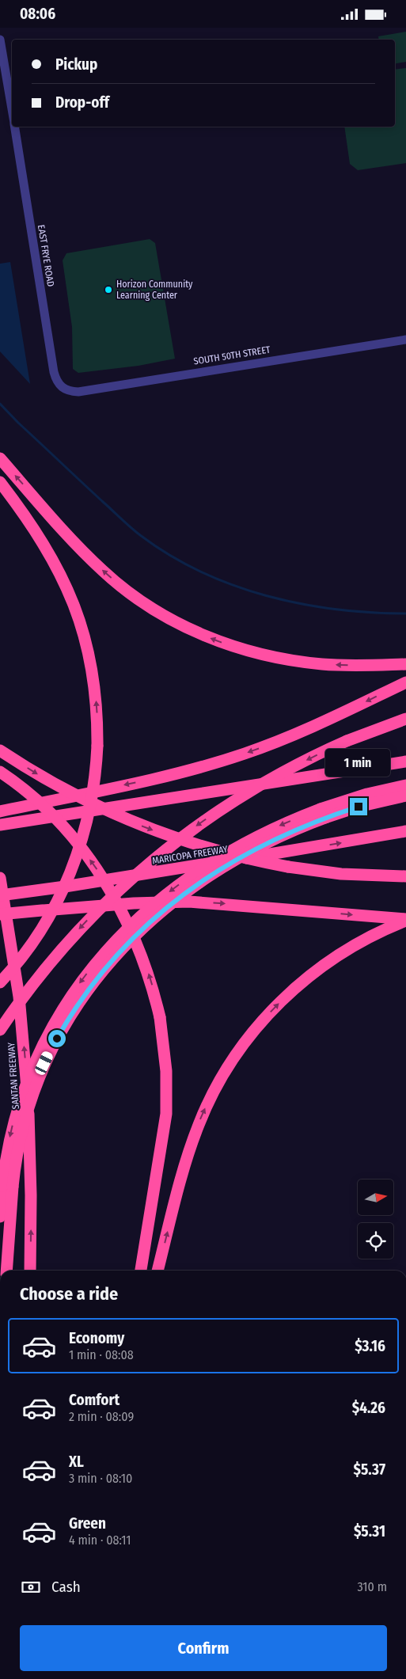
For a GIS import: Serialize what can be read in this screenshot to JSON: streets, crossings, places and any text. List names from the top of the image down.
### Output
{
  "streets": {
    "highway": ["MARICOPA FREEWAY", "SANTAN FREEWAY"],
    "street": ["EAST FRYE ROAD", "SOUTH 50TH STREET"]
  },
  "crossings": [
    ["EAST FRYE ROAD", "SOUTH 50TH STREET"]
  ],
  "places": ["Horizon Community Learning Center"],
  "north": "right",
  "page": {
    "status": "08:06",
    "banner": ["Pickup", "Drop-off"],
    "bubble": "1 min",
    "heading": "Choose a ride",
    "list": [
      {
        "name": "Economy",
        "note": "1 min · 08:08",
        "value": "$3.16"
      },
      {
        "name": "Comfort",
        "note": "2 min · 08:09",
        "value": "$4.26"
      },
      {
        "name": "XL",
        "note": "3 min · 08:10",
        "value": "$5.37"
      },
      {
        "name": "Green",
        "note": "4 min · 08:11",
        "value": "$5.31"
      }
    ],
    "pay": ["Cash", "310 m"],
    "buttons": "Confirm"
  }
}
